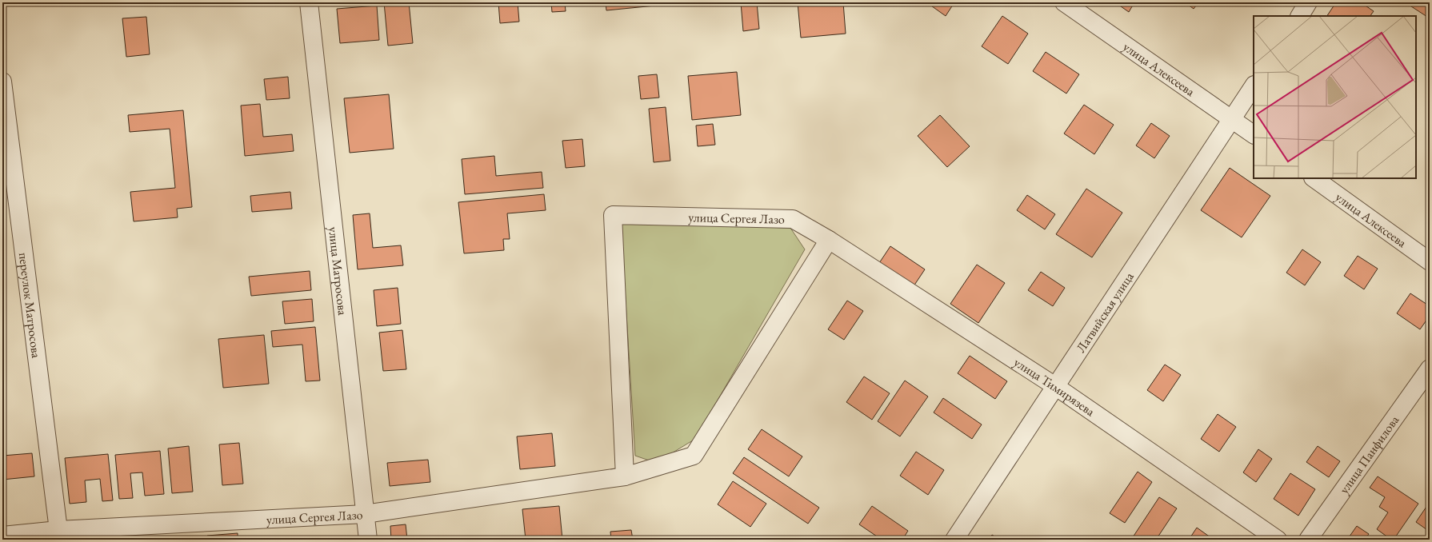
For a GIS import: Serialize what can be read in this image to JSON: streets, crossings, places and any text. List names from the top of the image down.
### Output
{
  "streets": {
    "street": [
      "улица Алексеева",
      "улица Сергея Лазо",
      "улица Матросова",
      "переулок Матросова",
      "Латвийская улица",
      "улица Тимирязева",
      "улица Панфилова"
    ]
  },
  "crossings": [
    ["улица Алексеева", "Латвийская улица"],
    ["улица Сергея Лазо", "улица Матросова"],
    ["улица Сергея Лазо", "переулок Матросова"],
    ["улица Сергея Лазо", "улица Тимирязева"],
    ["Латвийская улица", "улица Тимирязева"]
  ]
}
